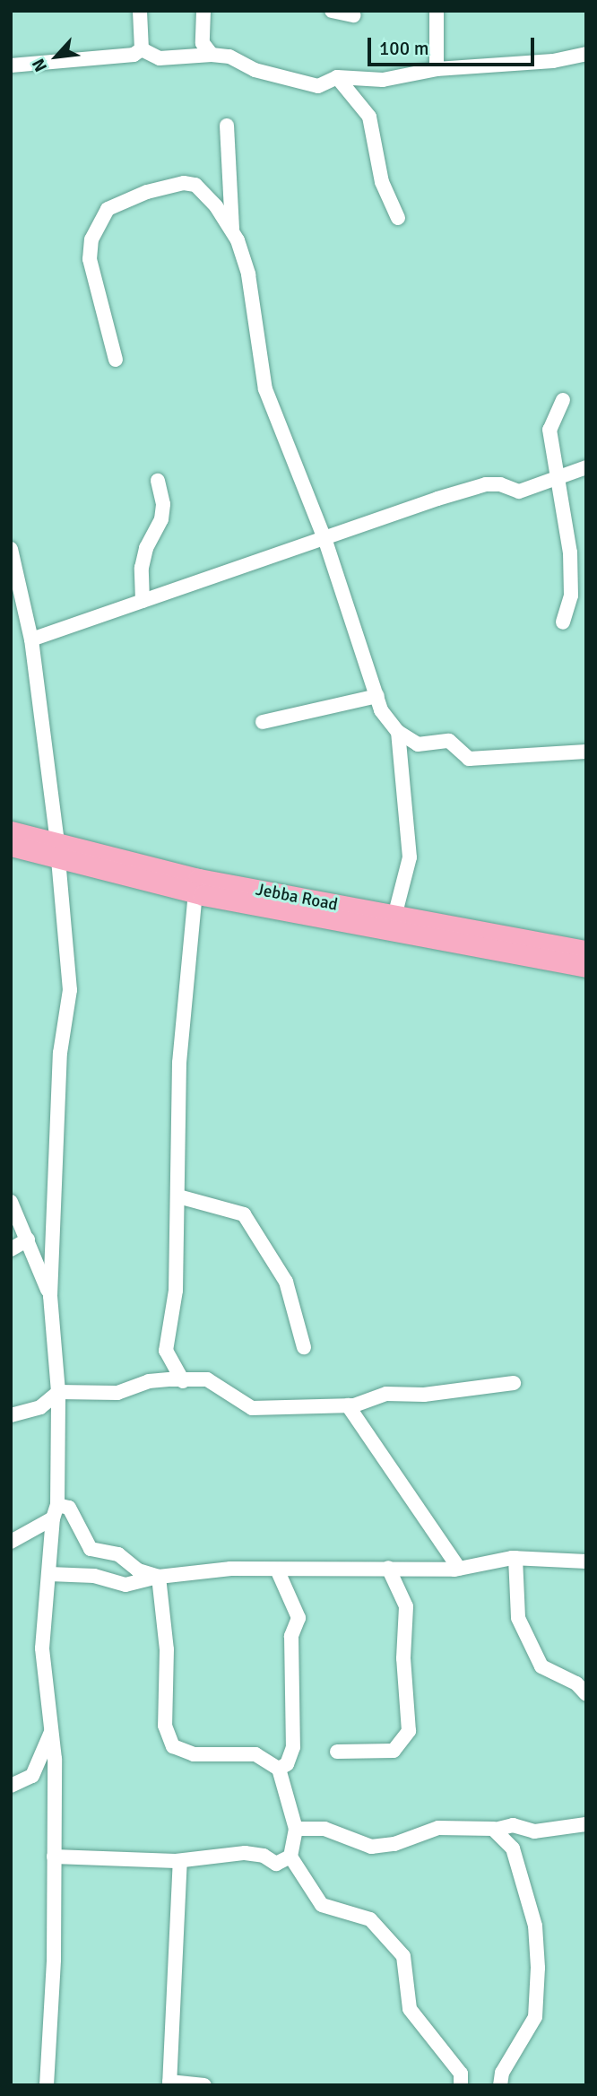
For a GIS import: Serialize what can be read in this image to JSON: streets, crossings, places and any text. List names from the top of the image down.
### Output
{
  "streets": {
    "highway": ["Jebba Road"]
  },
  "scale_bar": "100 m",
  "north": "bottom left"
}
